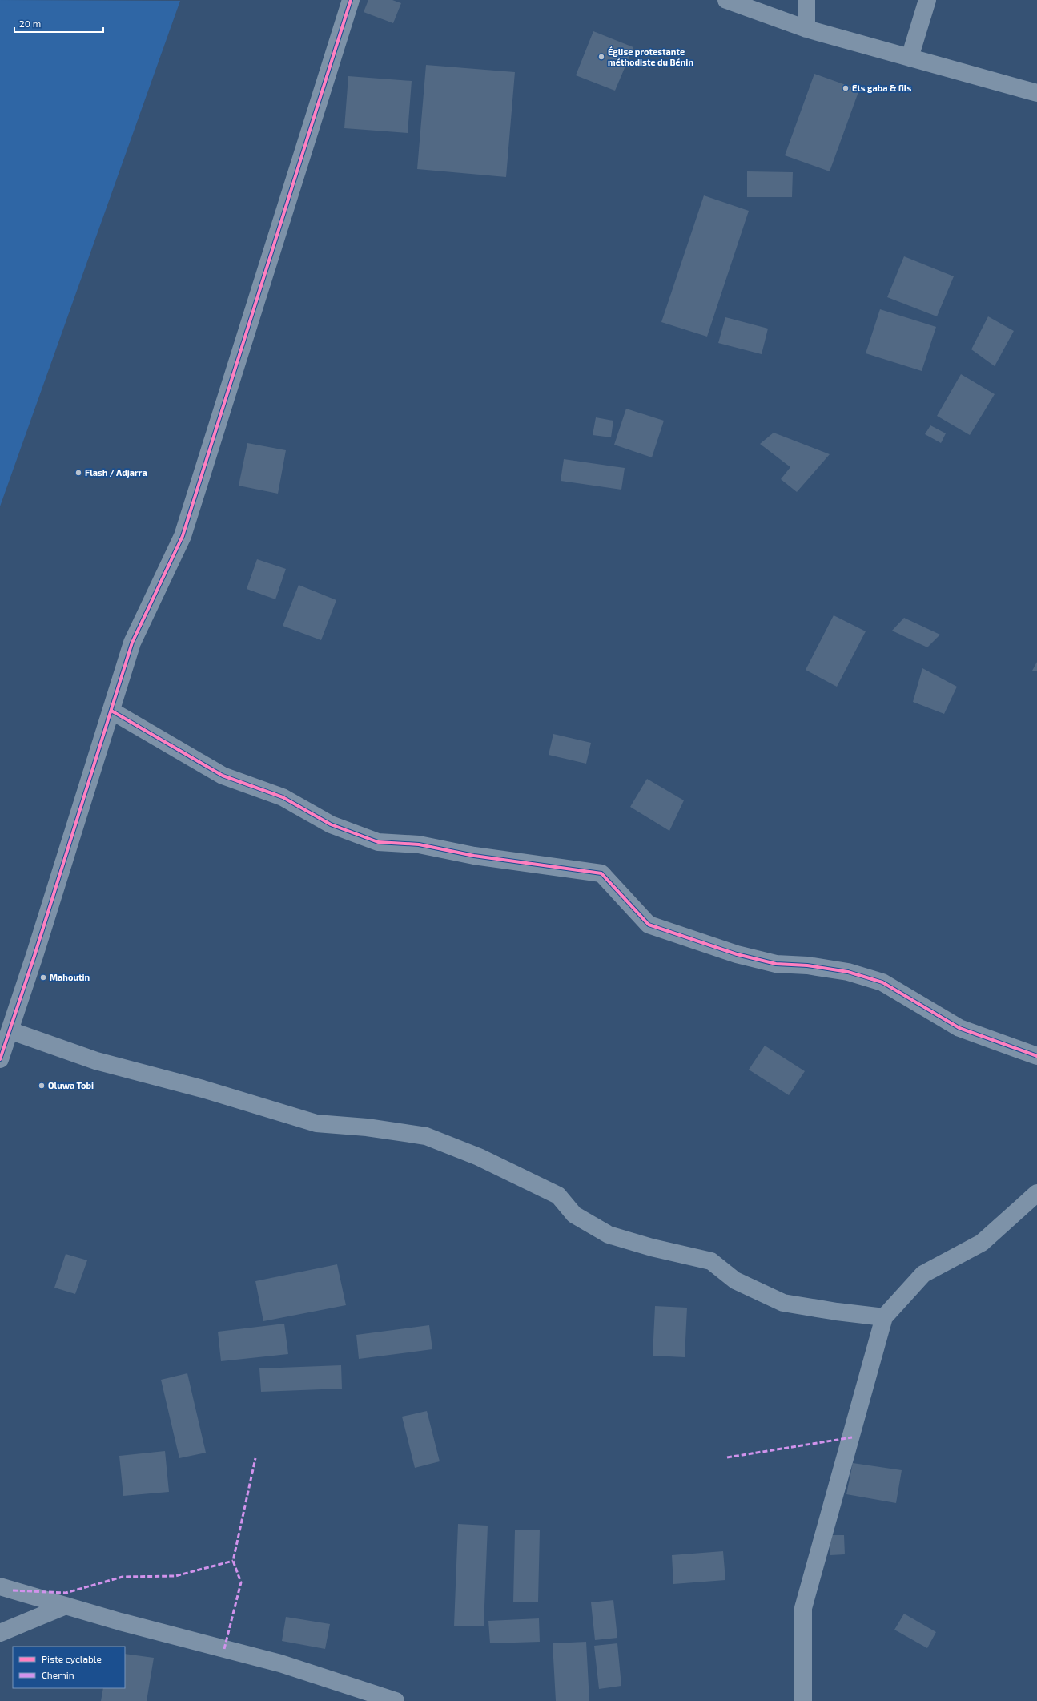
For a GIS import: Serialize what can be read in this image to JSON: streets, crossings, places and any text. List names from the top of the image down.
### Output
{
  "places": [
    "Église protestante méthodiste du Bénin",
    "Ets gaba & fils",
    "Flash / Adjarra",
    "Mahoutin",
    "Oluwa Tobi"
  ],
  "legend": ["Piste cyclable", "Chemin"],
  "scale_bar": "20 m"
}
